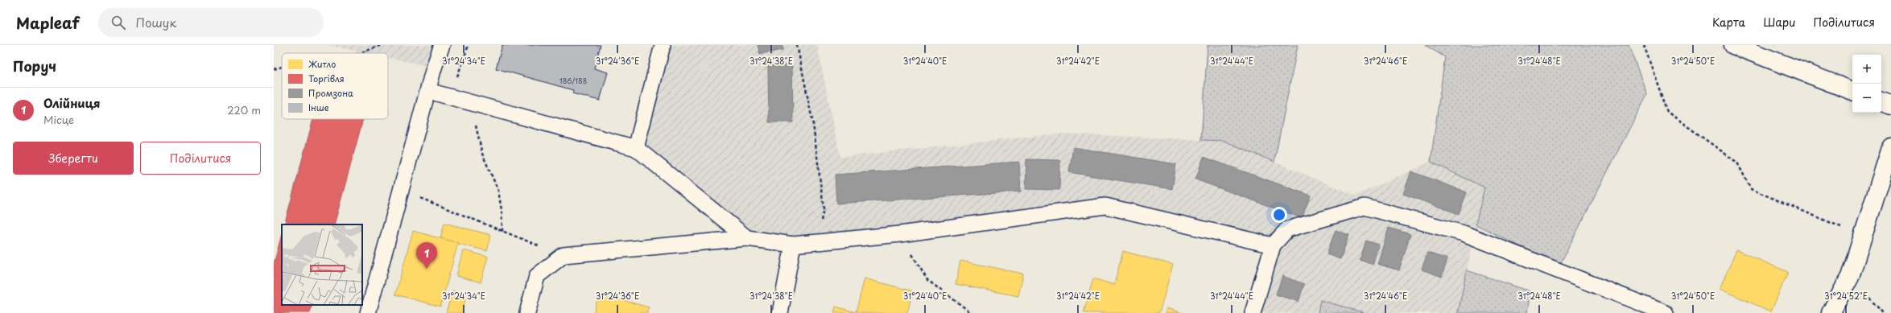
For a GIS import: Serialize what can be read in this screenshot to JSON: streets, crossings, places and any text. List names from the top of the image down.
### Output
{
  "house_numbers": ["186/188"],
  "legend": [
    "Житло",
    "Торгівля",
    "Промзона",
    "Інше"
  ],
  "page": {
    "header": "Mapleaf",
    "search": "Пошук",
    "nav": ["Карта", "Шари", "Поділитися"],
    "heading": "Поруч",
    "map_buttons": ["+", "−"],
    "list": [
      {
        "mark": "1",
        "name": "Олійниця",
        "note": "Місце",
        "value": "220 m"
      }
    ],
    "buttons": ["Зберегти", "Поділитися"],
    "pins": "1"
  },
  "coordinates": [
    "31°24'34\"E",
    "31°24'36\"E",
    "31°24'38\"E",
    "31°24'40\"E",
    "31°24'42\"E",
    "31°24'44\"E",
    "31°24'46\"E",
    "31°24'48\"E",
    "31°24'50\"E",
    "31°24'52\"E"
  ]
}
